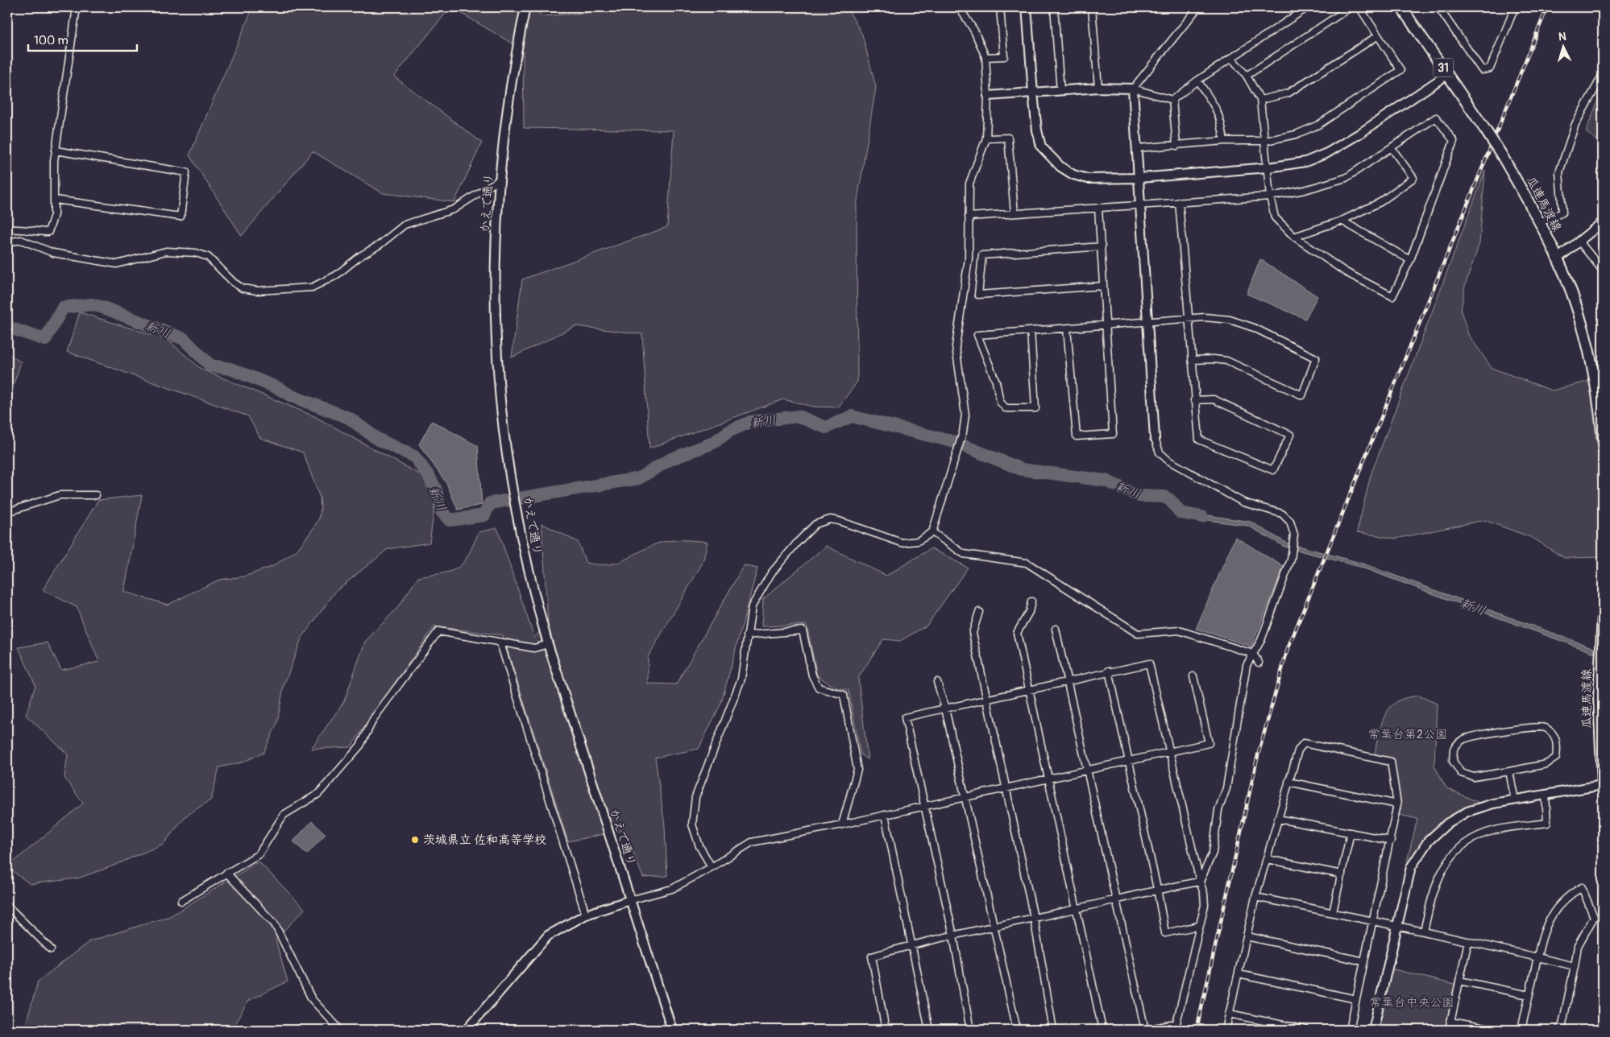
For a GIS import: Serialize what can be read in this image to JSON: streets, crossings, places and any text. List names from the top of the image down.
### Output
{
  "streets": {
    "main road": ["31", "瓜連馬渡線"],
    "street": ["かえで通り"]
  },
  "water": ["新川"],
  "parks": ["常葉台第2公園", "常葉台中央公園"],
  "places": ["茨城県立 佐和高等学校"],
  "scale_bar": "100 m",
  "north": "top"
}
